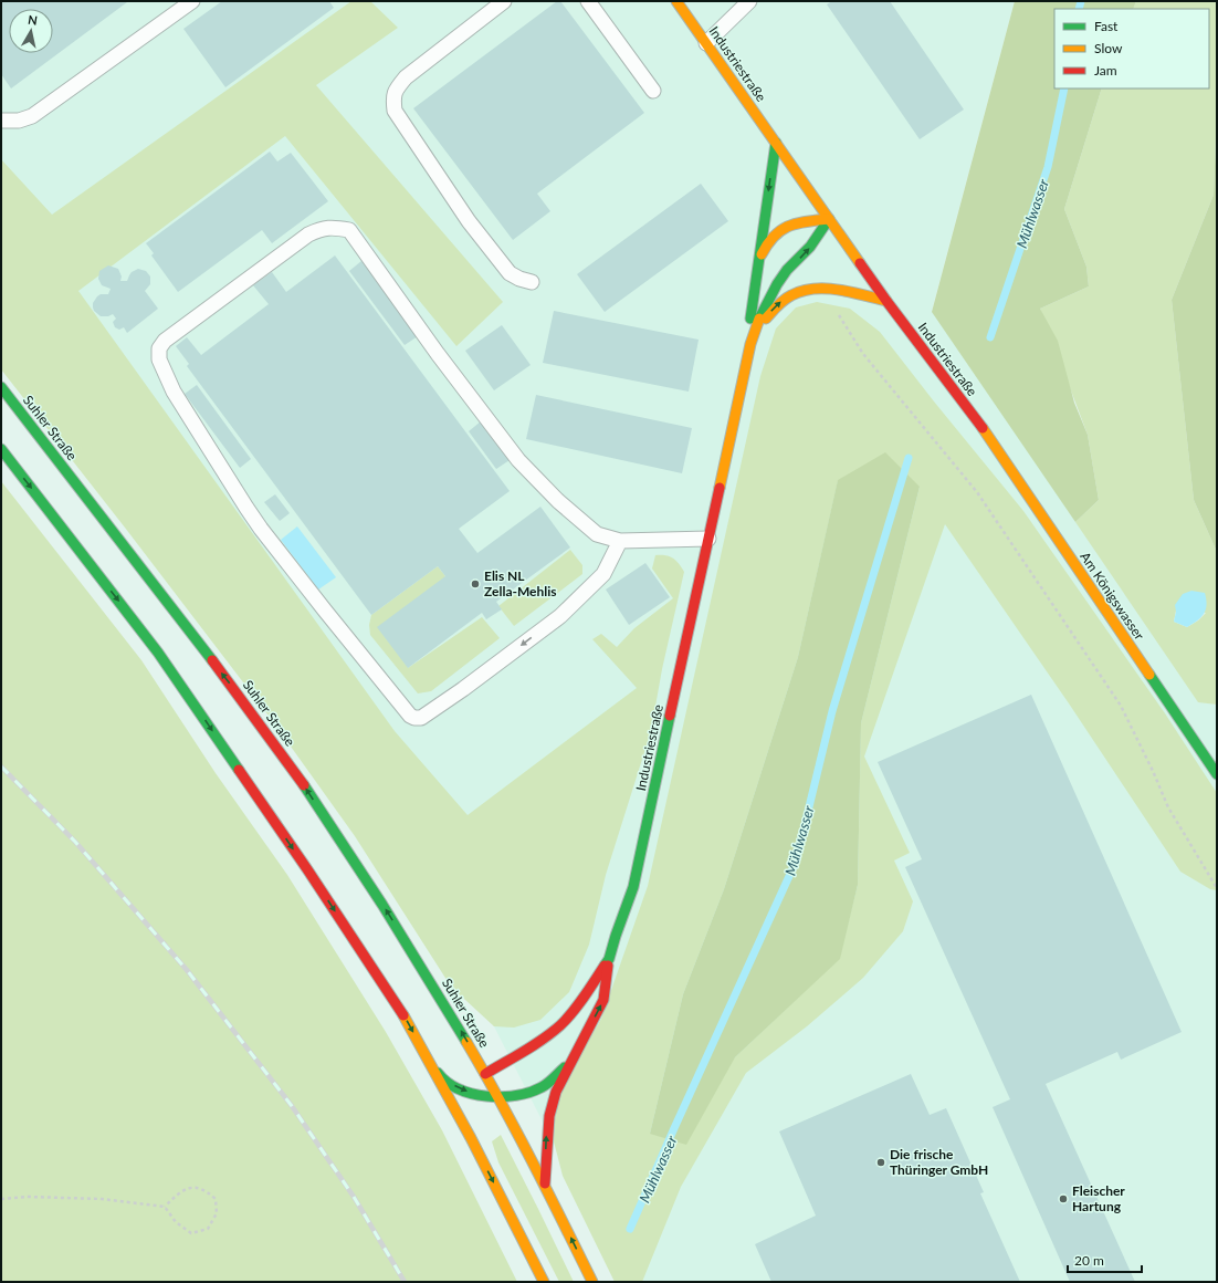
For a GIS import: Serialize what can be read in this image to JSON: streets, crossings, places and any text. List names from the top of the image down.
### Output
{
  "streets": {
    "street": ["Industriestraße", "Suhler Straße", "Am Königswasser"]
  },
  "crossings": [
    ["Industriestraße", "Suhler Straße"],
    ["Industriestraße", "Am Königswasser"]
  ],
  "water": ["Mühlwasser"],
  "places": ["Elis NL Zella-Mehlis", "Die frische Thüringer GmbH", "Fleischer Hartung"],
  "legend": ["Fast", "Slow", "Jam"],
  "scale_bar": "20 m",
  "north": "top"
}
